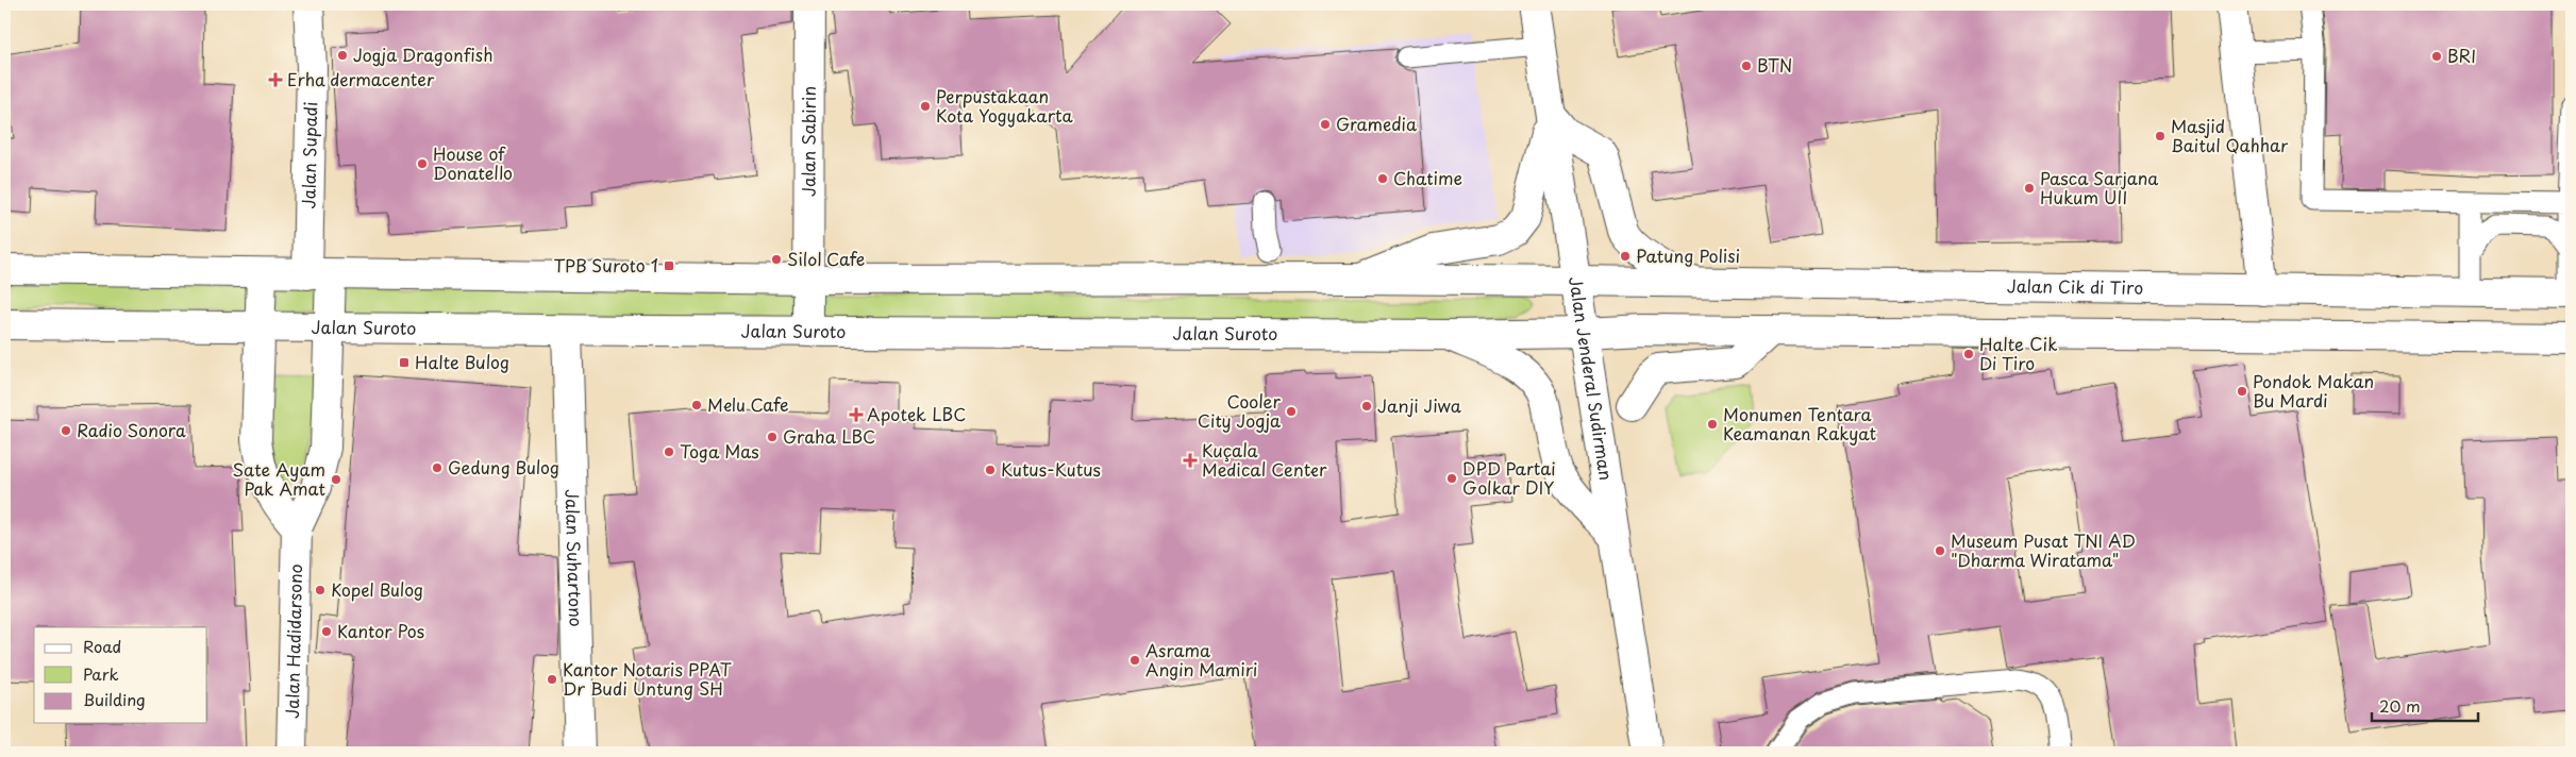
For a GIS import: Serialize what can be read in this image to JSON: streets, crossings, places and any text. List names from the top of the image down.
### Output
{
  "streets": {
    "main road": [
      "Jalan Sabirin",
      "Jalan Supadi",
      "Jalan Cik di Tiro",
      "Jalan Suroto",
      "Jalan Jenderal Sudirman",
      "Jalan Suhartono",
      "Jalan Hadidarsono"
    ]
  },
  "crossings": [
    ["Jalan Sabirin", "Jalan Suroto"],
    ["Jalan Supadi", "Jalan Suroto"],
    ["Jalan Supadi", "Jalan Hadidarsono"],
    ["Jalan Cik di Tiro", "Jalan Jenderal Sudirman"],
    ["Jalan Suroto", "Jalan Jenderal Sudirman"],
    ["Jalan Suroto", "Jalan Suhartono"],
    ["Jalan Suroto", "Jalan Hadidarsono"]
  ],
  "places": {
    "other": [
      "Jogja Dragonfish",
      "BRI",
      "BTN",
      "Perpustakaan Kota Yogyakarta",
      "Gramedia",
      "Masjid Baitul Qahhar",
      "House of Donatello",
      "Chatime",
      "Pasca Sarjana Hukum UII",
      "Patung Polisi",
      "Silol Cafe",
      "Halte Cik Di Tiro",
      "Pondok Makan Bu Mardi",
      "Melu Cafe",
      "Janji Jiwa",
      "Cooler City Jogja",
      "Monumen Tentara Keamanan Rakyat",
      "Radio Sonora",
      "Graha LBC",
      "Toga Mas",
      "Gedung Bulog",
      "Kutus-Kutus",
      "DPD Partai Golkar DIY",
      "Sate Ayam Pak Amat",
      "Museum Pusat TNI AD \"Dharma Wiratama\"",
      "Kopel Bulog",
      "Kantor Pos",
      "Asrama Angin Mamiri",
      "Kantor Notaris PPAT Dr Budi Untung SH"
    ],
    "health": ["Erha dermacenter", "Apotek LBC", "Kuçala Medical Center"],
    "transit": ["TPB Suroto 1", "Halte Bulog"]
  },
  "legend": ["Road", "Park", "Building"],
  "scale_bar": "20 m"
}
